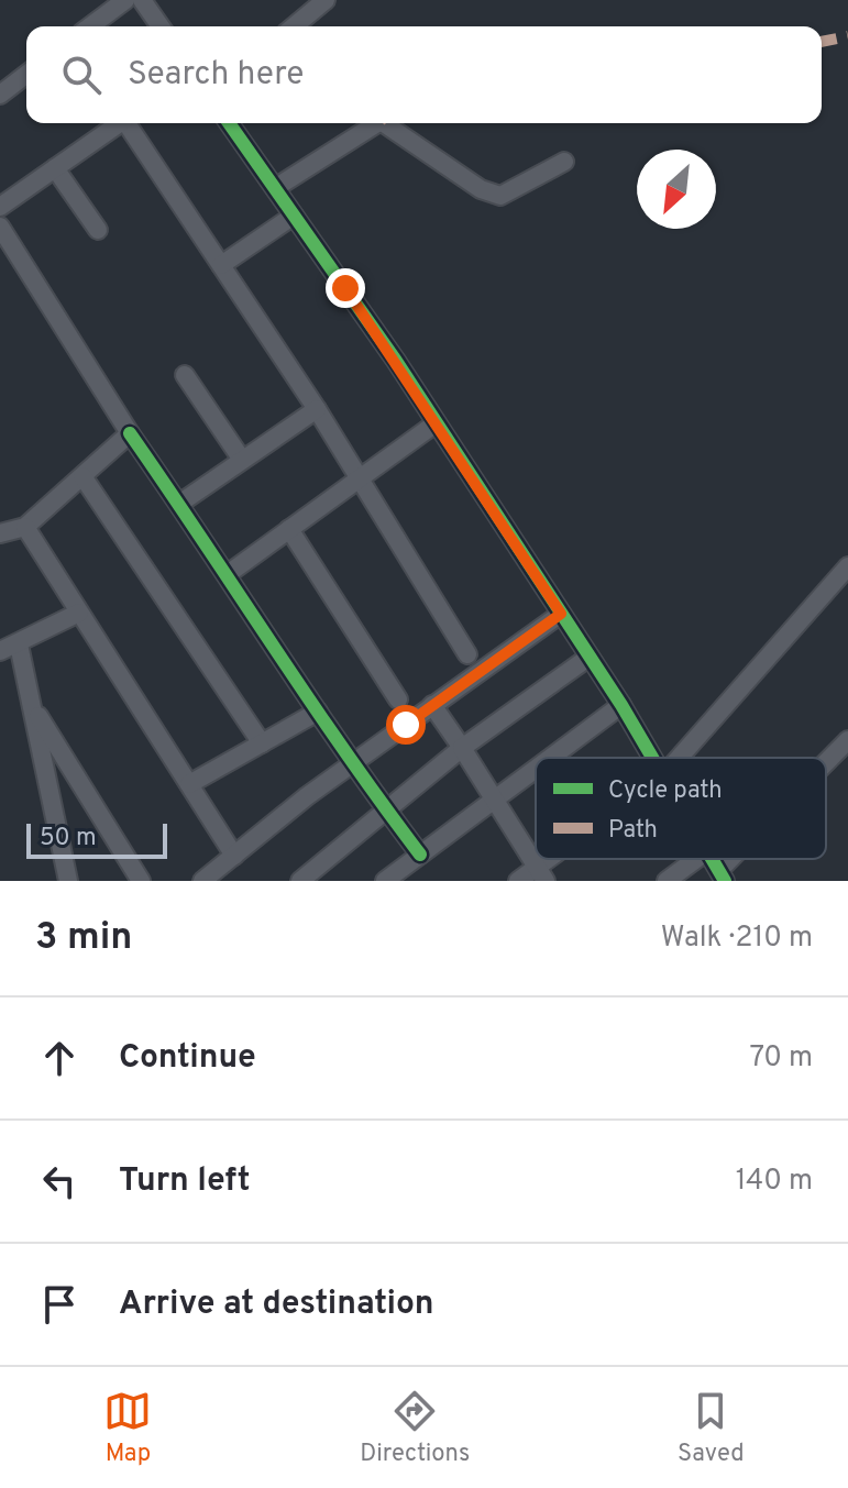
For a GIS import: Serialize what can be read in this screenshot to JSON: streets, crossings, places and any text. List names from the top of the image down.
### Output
{
  "legend": ["Cycle path", "Path"],
  "scale_bar": "50 m",
  "north": "bottom left",
  "page": {
    "search": "Search here",
    "scale": "50 m",
    "heading": ["3 min", "Walk · 210 m"],
    "list": [
      ["Continue", "70 m"],
      ["Turn left", "140 m"],
      "Arrive at destination"
    ],
    "nav": ["Map", "Directions", "Saved"]
  }
}
